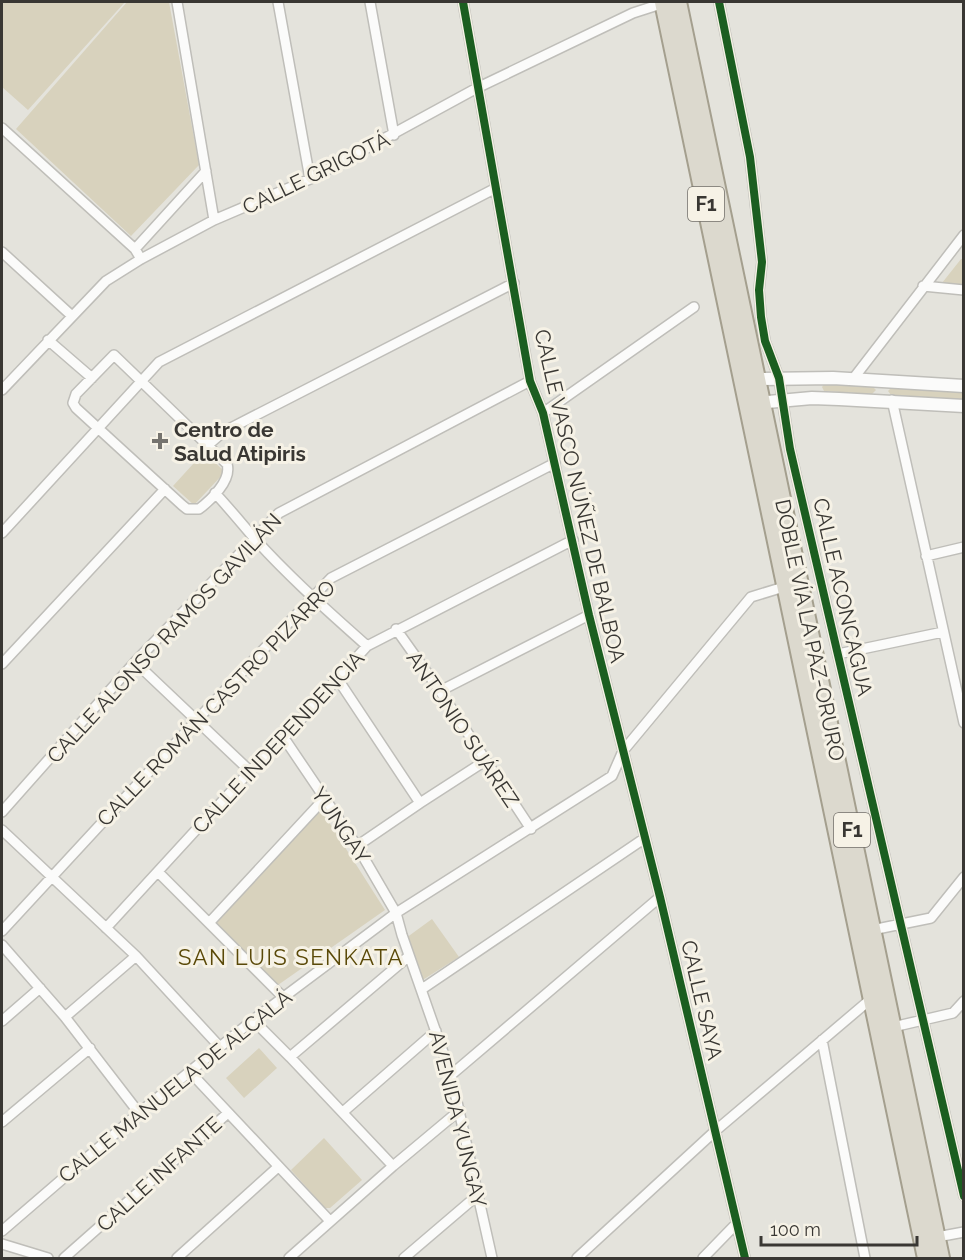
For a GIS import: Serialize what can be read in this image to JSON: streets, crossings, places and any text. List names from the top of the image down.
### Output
{
  "streets": {
    "highway": ["F1", "DOBLE VÍA LA PAZ-ORURO"],
    "street": [
      "CALLE GRIGOTÁ",
      "CALLE VASCO NÚÑEZ DE BALBOA",
      "CALLE ACONCAGUA",
      "CALLE ALONSO RAMOS GAVILÁN",
      "CALLE ROMÁN CASTRO PIZARRO",
      "ANTONIO SUÁREZ",
      "CALLE INDEPENDENCIA",
      "YUNGAY",
      "CALLE SAYA",
      "CALLE MANUELA DE ALCALÁ",
      "AVENIDA YUNGAY",
      "CALLE INFANTE"
    ]
  },
  "crossings": [
    ["CALLE GRIGOTÁ", "CALLE VASCO NÚÑEZ DE BALBOA"],
    ["CALLE GRIGOTÁ", "DOBLE VÍA LA PAZ-ORURO"],
    ["CALLE VASCO NÚÑEZ DE BALBOA", "CALLE ALONSO RAMOS GAVILÁN"],
    ["CALLE VASCO NÚÑEZ DE BALBOA", "CALLE ROMÁN CASTRO PIZARRO"],
    ["CALLE VASCO NÚÑEZ DE BALBOA", "CALLE INDEPENDENCIA"],
    ["CALLE VASCO NÚÑEZ DE BALBOA", "CALLE SAYA"],
    ["CALLE VASCO NÚÑEZ DE BALBOA", "CALLE MANUELA DE ALCALÁ"],
    ["DOBLE VÍA LA PAZ-ORURO", "CALLE MANUELA DE ALCALÁ"],
    ["ANTONIO SUÁREZ", "CALLE INDEPENDENCIA"],
    ["ANTONIO SUÁREZ", "CALLE MANUELA DE ALCALÁ"],
    ["CALLE INDEPENDENCIA", "YUNGAY"],
    ["YUNGAY", "CALLE MANUELA DE ALCALÁ"],
    ["YUNGAY", "AVENIDA YUNGAY"],
    ["CALLE SAYA", "CALLE MANUELA DE ALCALÁ"],
    ["CALLE MANUELA DE ALCALÁ", "AVENIDA YUNGAY"]
  ],
  "districts": ["SAN LUIS SENKATA"],
  "places": {
    "health": ["Centro de Salud Atipiris"]
  },
  "scale_bar": "100 m"
}
